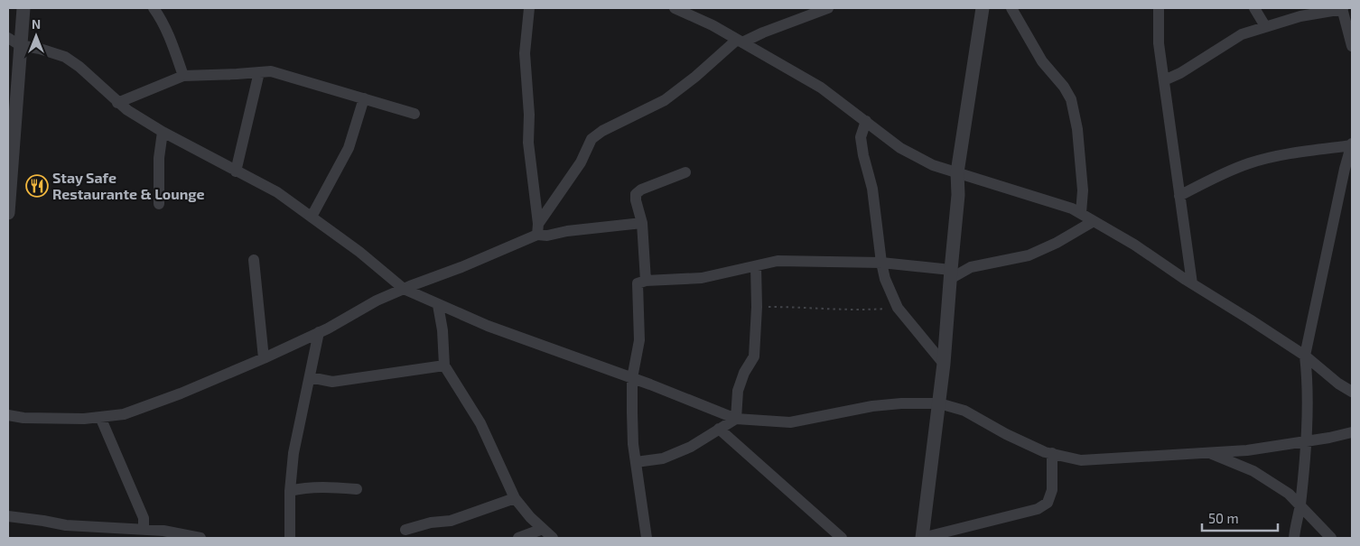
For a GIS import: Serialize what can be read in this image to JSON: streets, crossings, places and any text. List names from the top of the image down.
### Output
{
  "places": {
    "restaurant": ["Stay Safe Restaurante & Lounge"]
  },
  "scale_bar": "50 m",
  "north": "top"
}
